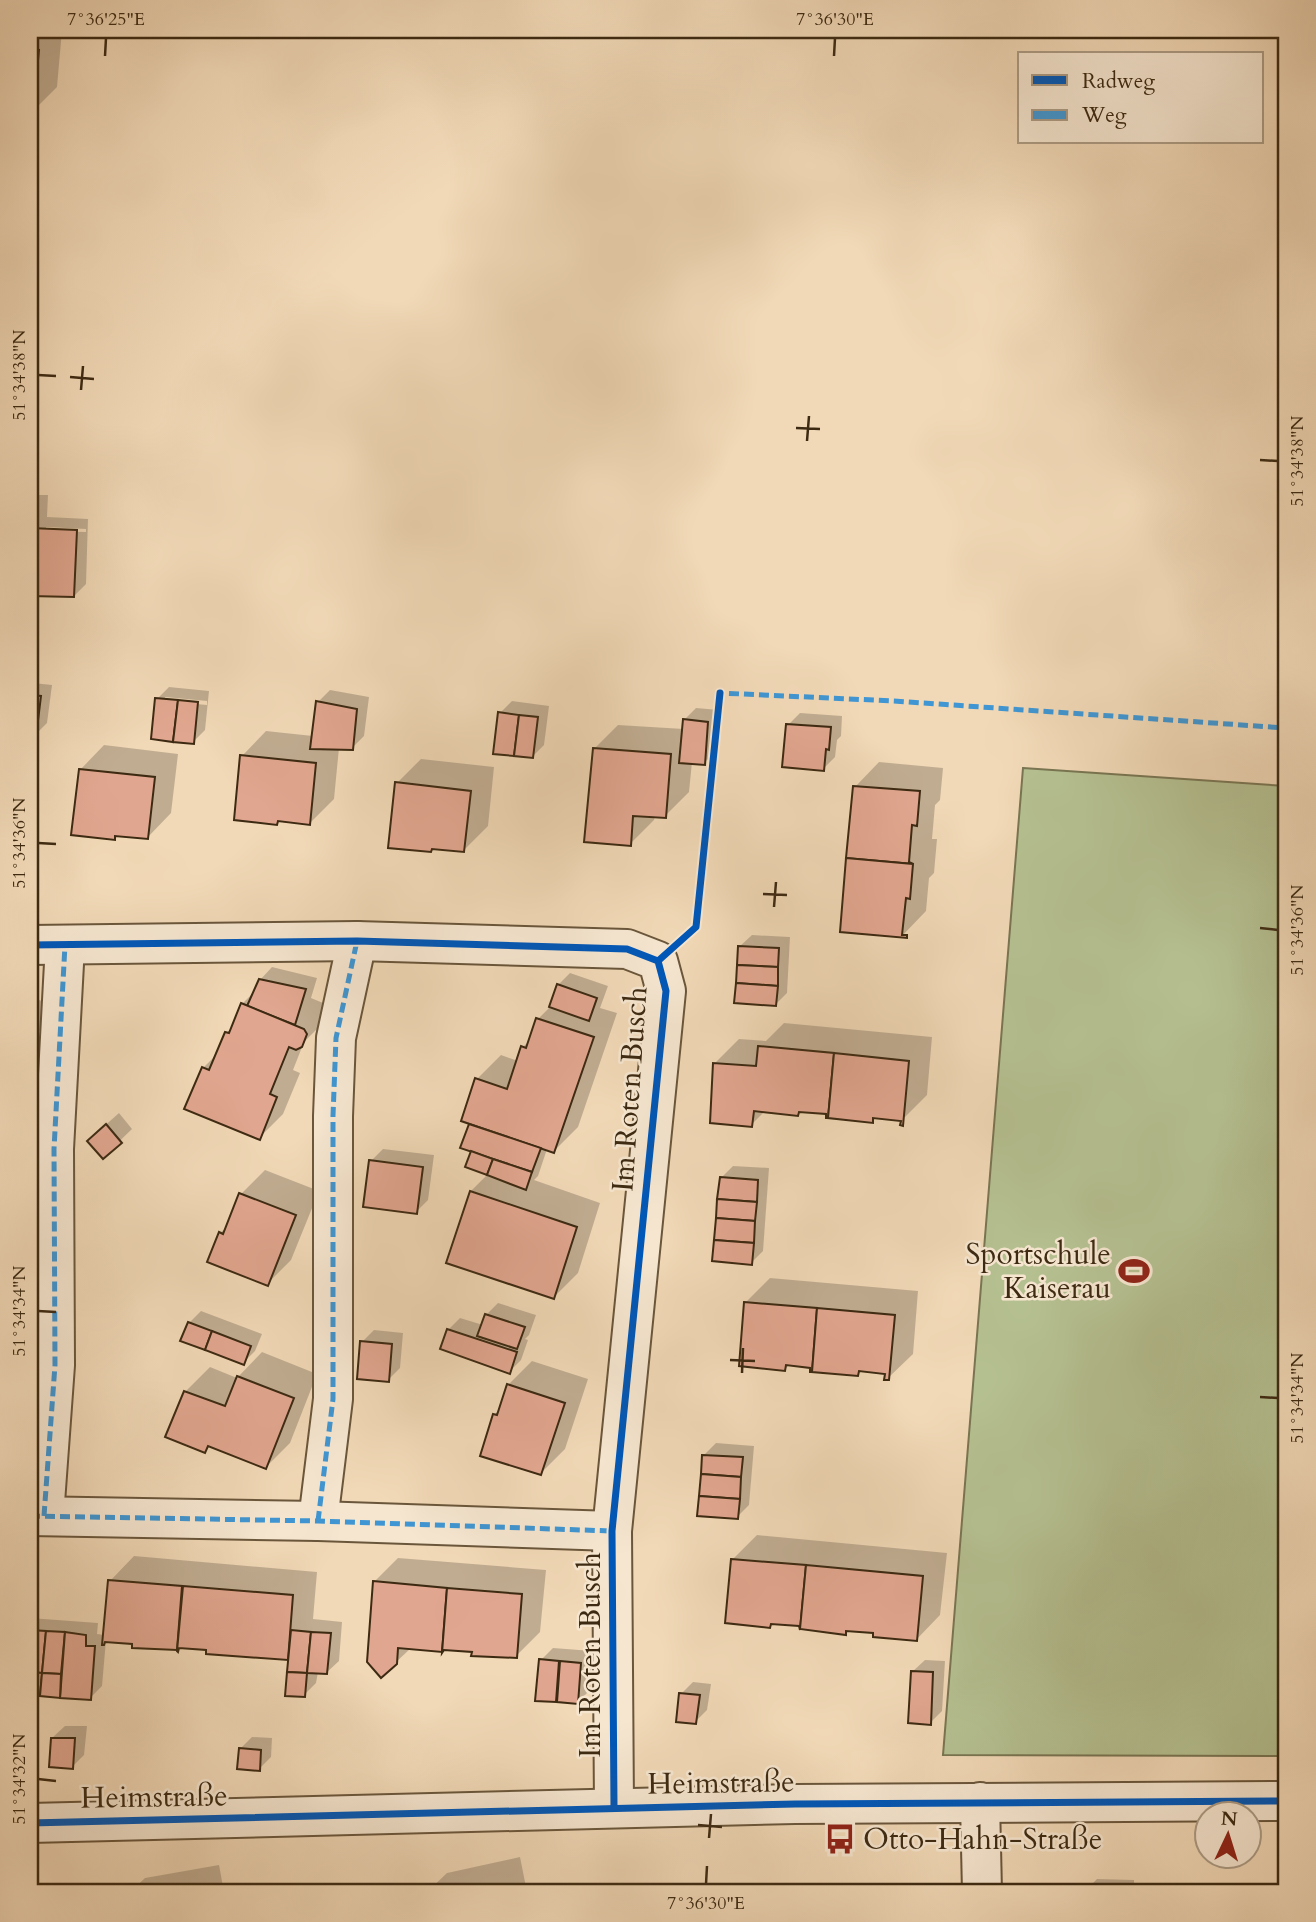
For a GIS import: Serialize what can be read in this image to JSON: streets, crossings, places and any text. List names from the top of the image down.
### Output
{
  "streets": {
    "street": ["Im Roten Busch", "Heimstraße"]
  },
  "crossings": [
    ["Im Roten Busch", "Heimstraße"]
  ],
  "places": {
    "sports": ["Sportschule Kaiserau"],
    "bus stop": ["Otto-Hahn-Straße"]
  },
  "legend": ["Radweg", "Weg"],
  "north": "top",
  "coordinates": [
    "7°36'25\"E",
    "7°36'30\"E",
    "51°34'38\"N",
    "51°34'36\"N",
    "51°34'34\"N",
    "51°34'32\"N"
  ]
}
